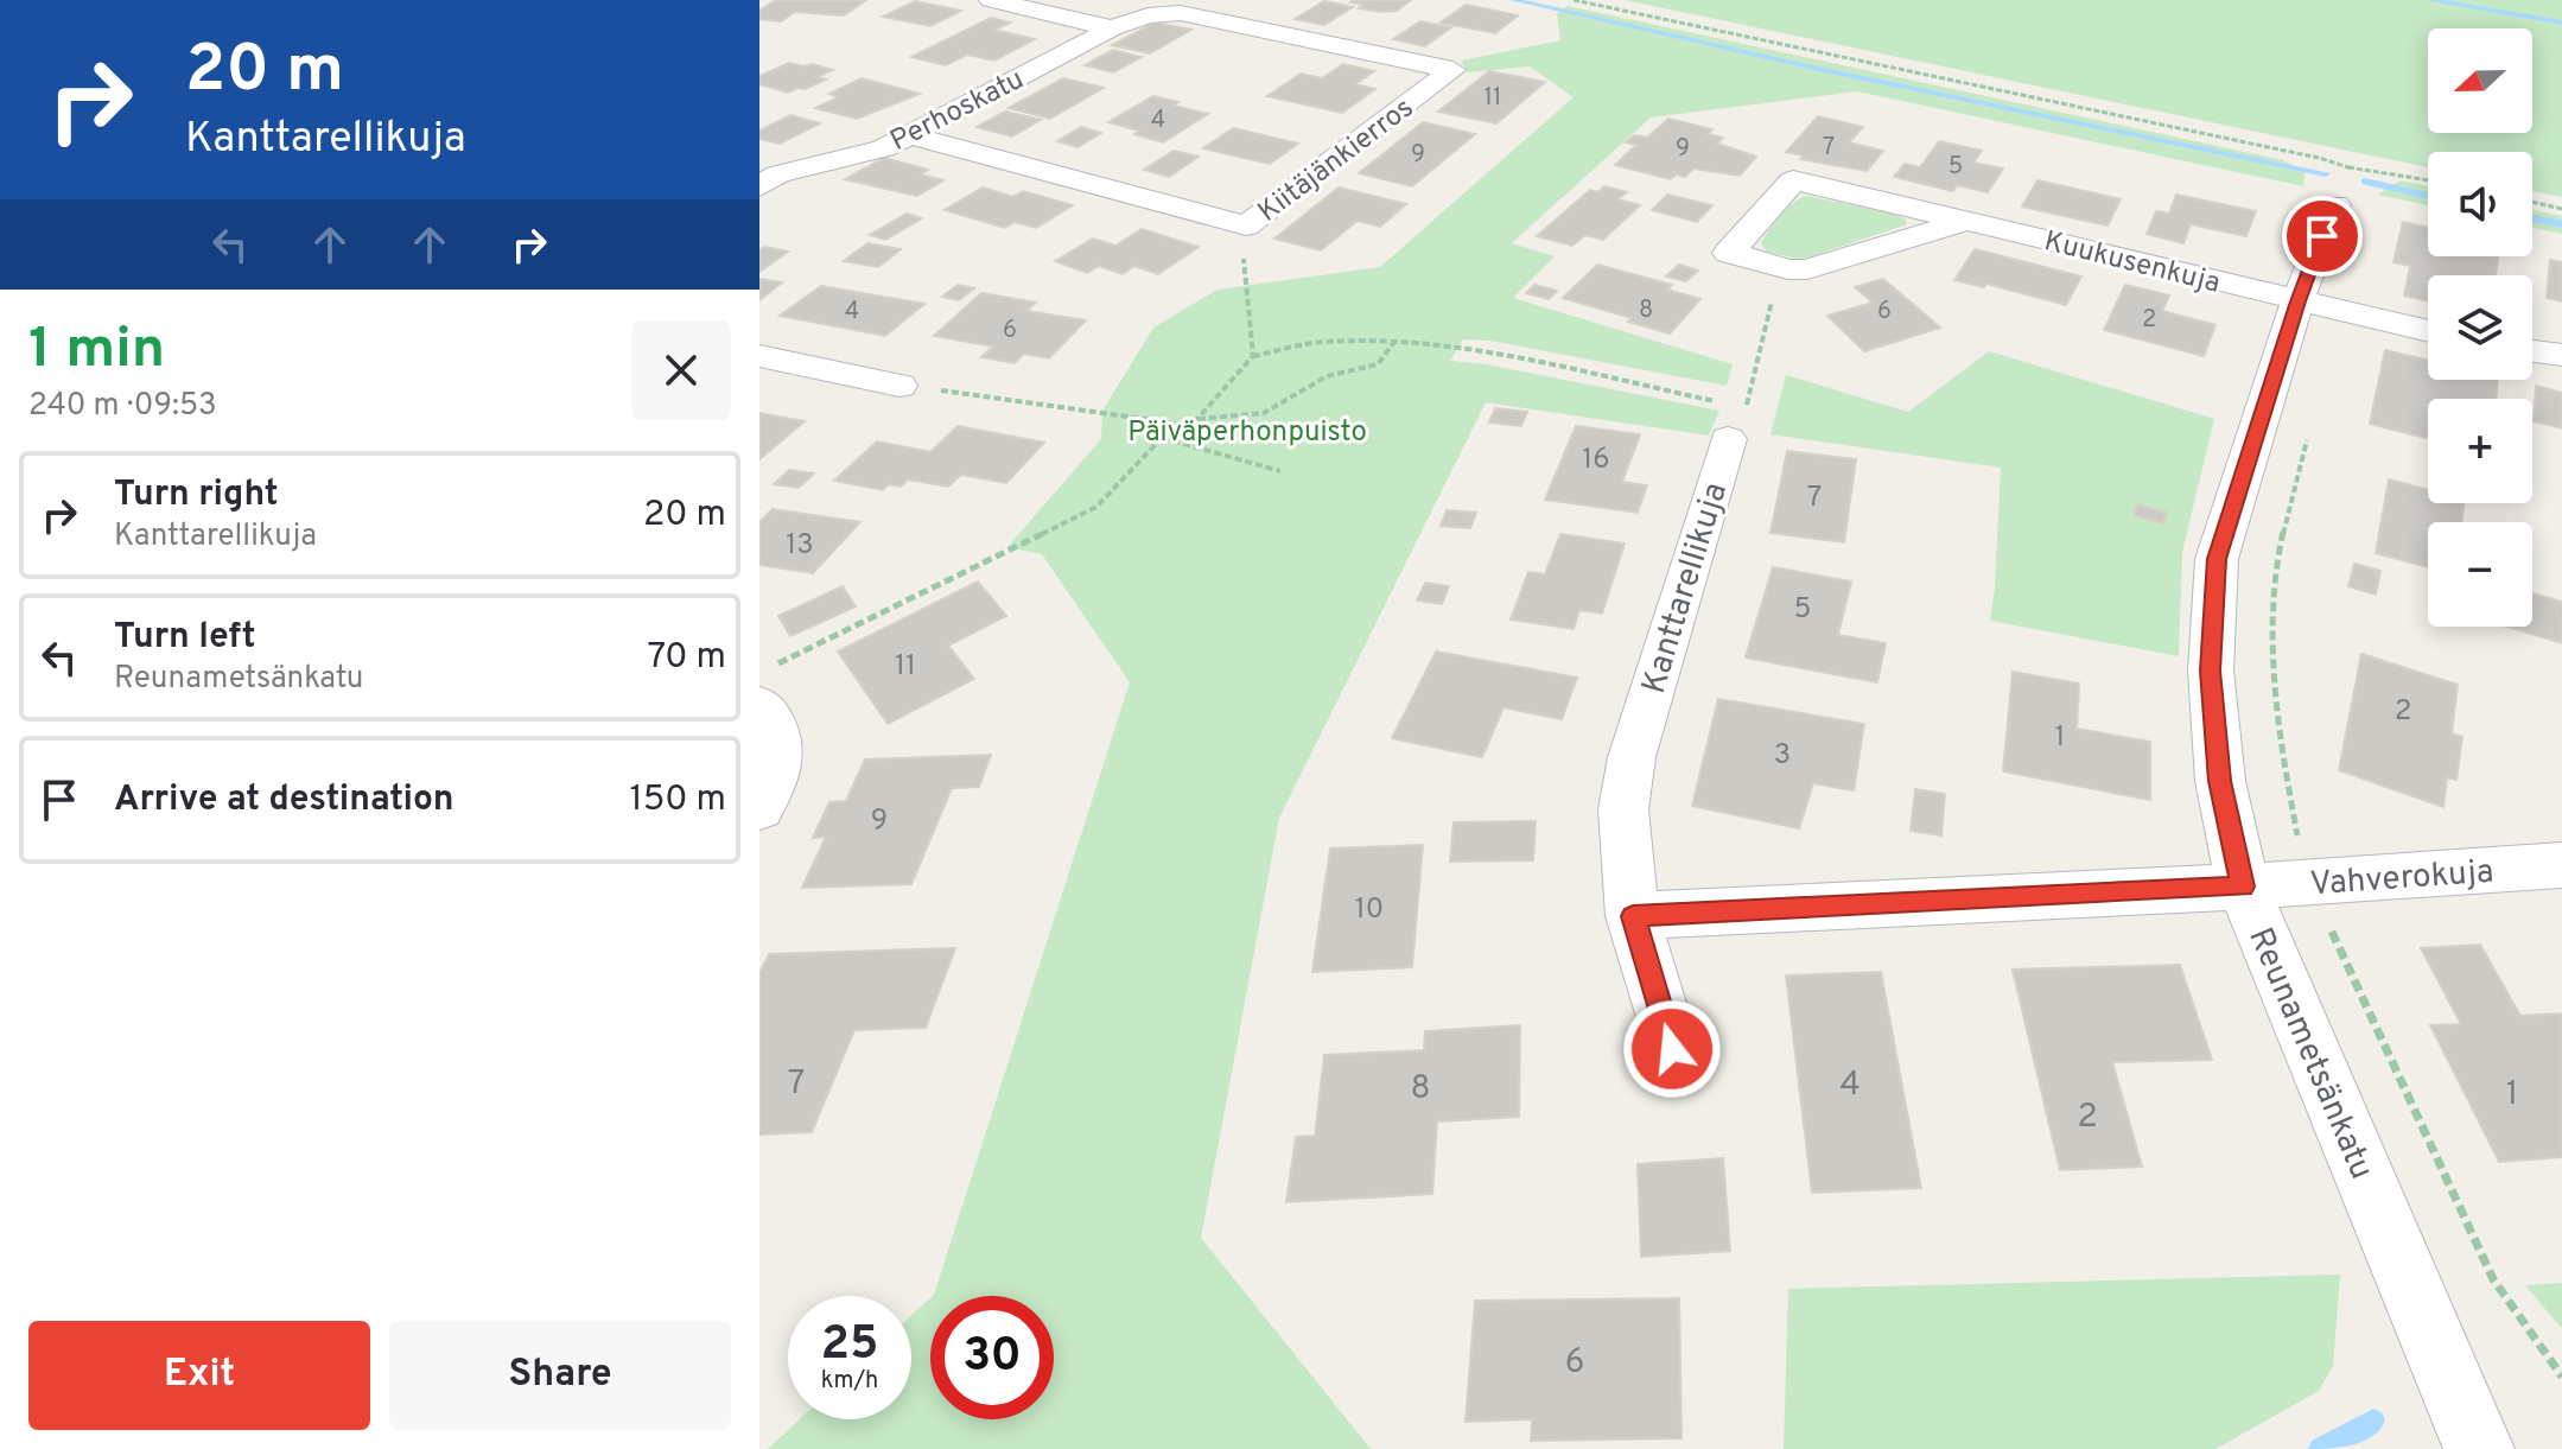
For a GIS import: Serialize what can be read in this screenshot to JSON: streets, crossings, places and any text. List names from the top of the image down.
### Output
{
  "streets": {
    "street": [
      "Perhoskatu",
      "Kiitäjänkierros",
      "Kuukusenkuja",
      "Kanttarellikuja",
      "Vahverokuja",
      "Reunametsänkatu"
    ]
  },
  "crossings": [
    ["Perhoskatu", "Kiitäjänkierros"],
    ["Kuukusenkuja", "Reunametsänkatu"],
    ["Vahverokuja", "Reunametsänkatu"]
  ],
  "parks": ["Päiväperhonpuisto"],
  "house_numbers": [
    "11",
    "4",
    "7",
    "9",
    "9",
    "5",
    "8",
    "4",
    "6",
    "2",
    "6",
    "16",
    "7",
    "13",
    "5",
    "11",
    "2",
    "1",
    "3",
    "9",
    "10",
    "7",
    "4",
    "8",
    "1",
    "2",
    "6"
  ],
  "north": "left",
  "page": {
    "turn": ["20 m", "Kanttarellikuja"],
    "map_buttons": ["+", "−"],
    "heading": ["1 min", "240 m · 09:53"],
    "list": [
      {
        "name": "Turn right",
        "note": "Kanttarellikuja",
        "value": "20 m"
      },
      {
        "name": "Turn left",
        "note": "Reunametsänkatu",
        "value": "70 m"
      },
      {
        "name": "Arrive at destination",
        "value": "150 m"
      }
    ],
    "speed": "25 km/h",
    "limit": "30",
    "buttons": ["Exit", "Share"]
  }
}
